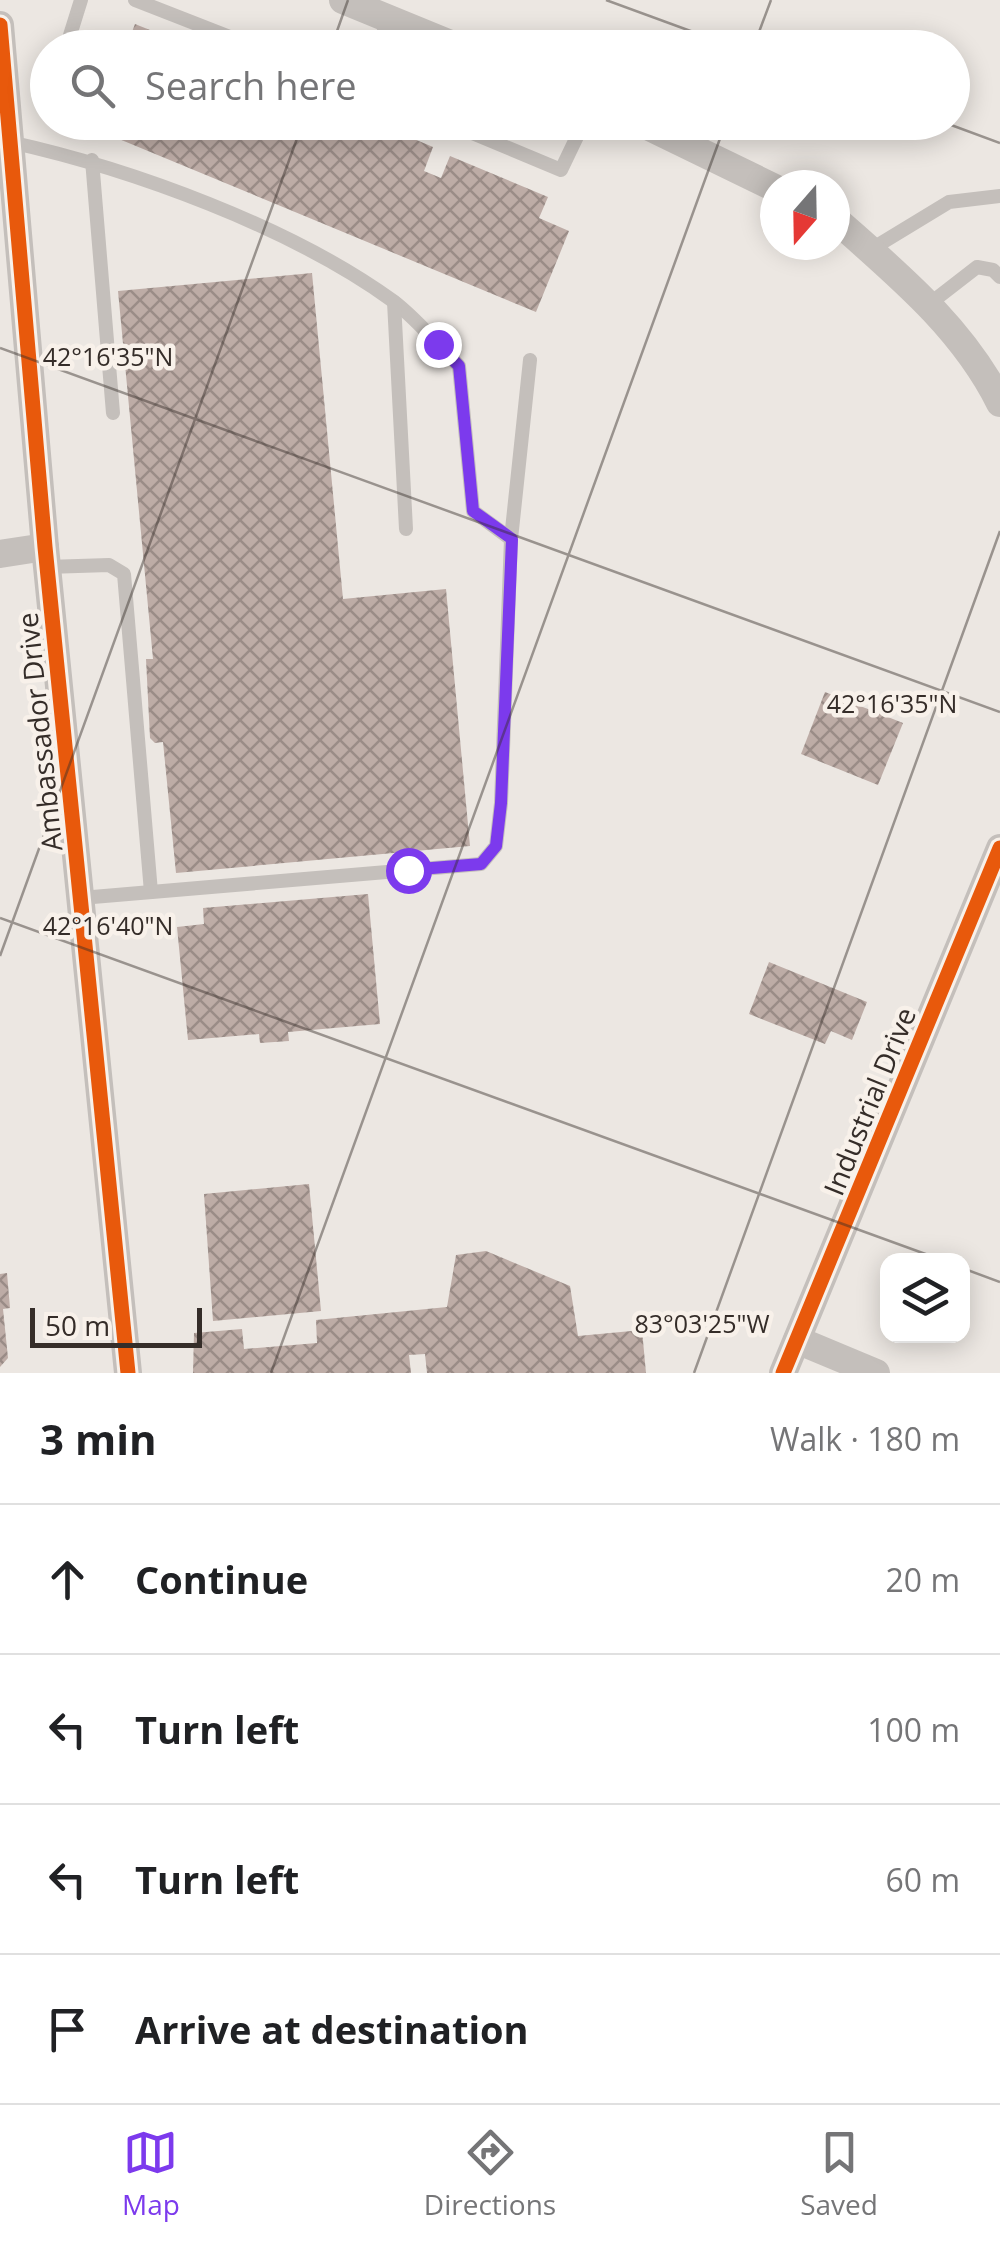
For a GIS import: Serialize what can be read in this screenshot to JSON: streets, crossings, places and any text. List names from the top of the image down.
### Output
{
  "streets": {
    "street": ["Ambassador Drive", "Industrial Drive"]
  },
  "scale_bar": "50 m",
  "north": "bottom",
  "page": {
    "search": "Search here",
    "scale": "50 m",
    "heading": ["3 min", "Walk · 180 m"],
    "list": [
      ["Continue", "20 m"],
      ["Turn left", "100 m"],
      ["Turn left", "60 m"],
      "Arrive at destination"
    ],
    "nav": ["Map", "Directions", "Saved"]
  },
  "coordinates": ["42°16'35\"N", "42°16'40\"N", "83°03'25\"W"]
}
